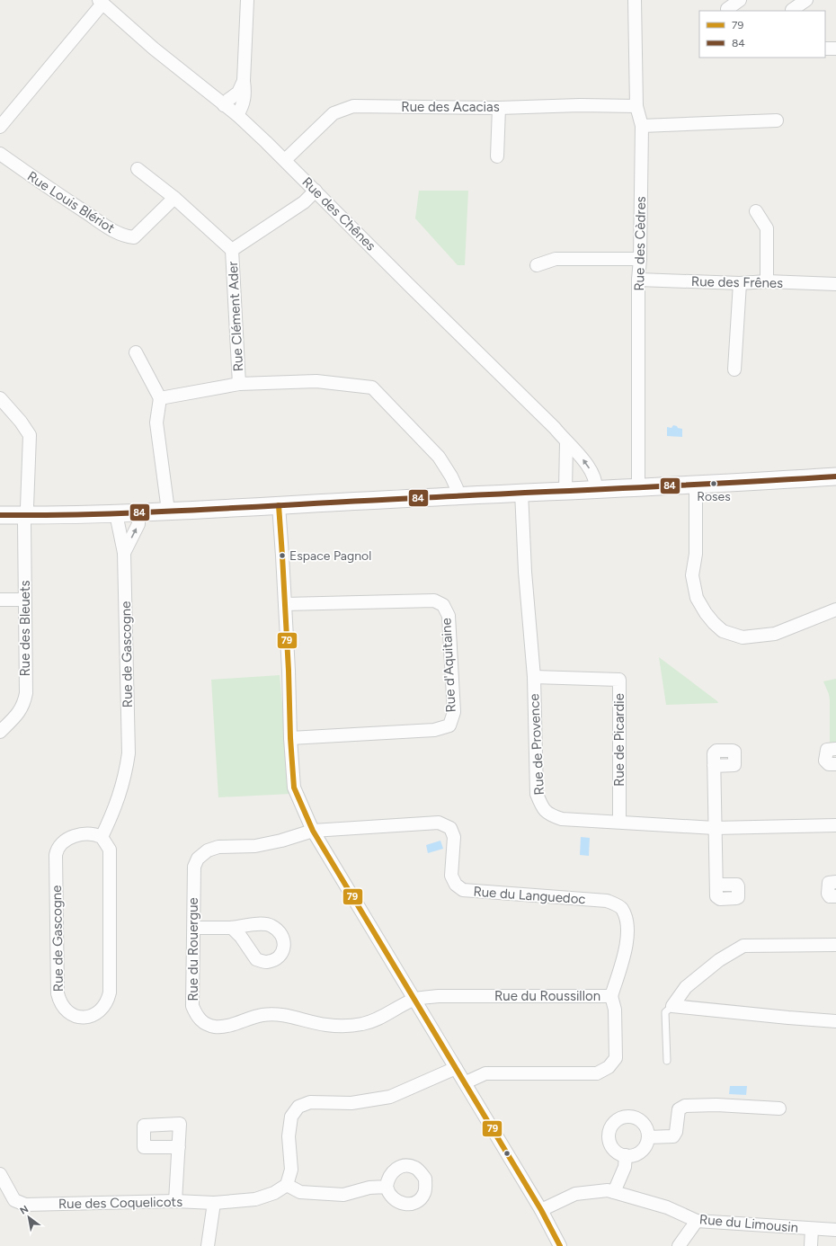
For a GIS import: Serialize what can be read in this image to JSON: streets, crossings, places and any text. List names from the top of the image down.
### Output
{
  "streets": {
    "street": [
      "Rue des Acacias",
      "Rue Louis Blériot",
      "Rue des Chênes",
      "Rue des Cèdres",
      "Rue des Frênes",
      "Rue Clément Ader",
      "Rue des Bleuets",
      "Rue de Gascogne",
      "Rue d'Aquitaine",
      "Rue de Picardie",
      "Rue de Provence",
      "Rue du Languedoc",
      "Rue du Rouergue",
      "Rue du Roussillon",
      "Rue des Coquelicots",
      "Rue du Limousin"
    ]
  },
  "crossings": [
    ["Rue des Acacias", "Rue des Chênes"],
    ["Rue des Acacias", "Rue des Cèdres"],
    ["Rue des Cèdres", "Rue des Frênes"],
    ["Rue de Picardie", "Rue de Provence"],
    ["Rue du Languedoc", "Rue du Rouergue"],
    ["Rue du Languedoc", "Rue du Roussillon"],
    ["Rue du Rouergue", "Rue du Roussillon"]
  ],
  "places": ["Roses", "Espace Pagnol"],
  "lines": ["transit line 84", "transit line 79"],
  "legend": ["79", "84"],
  "north": "top left"
}
